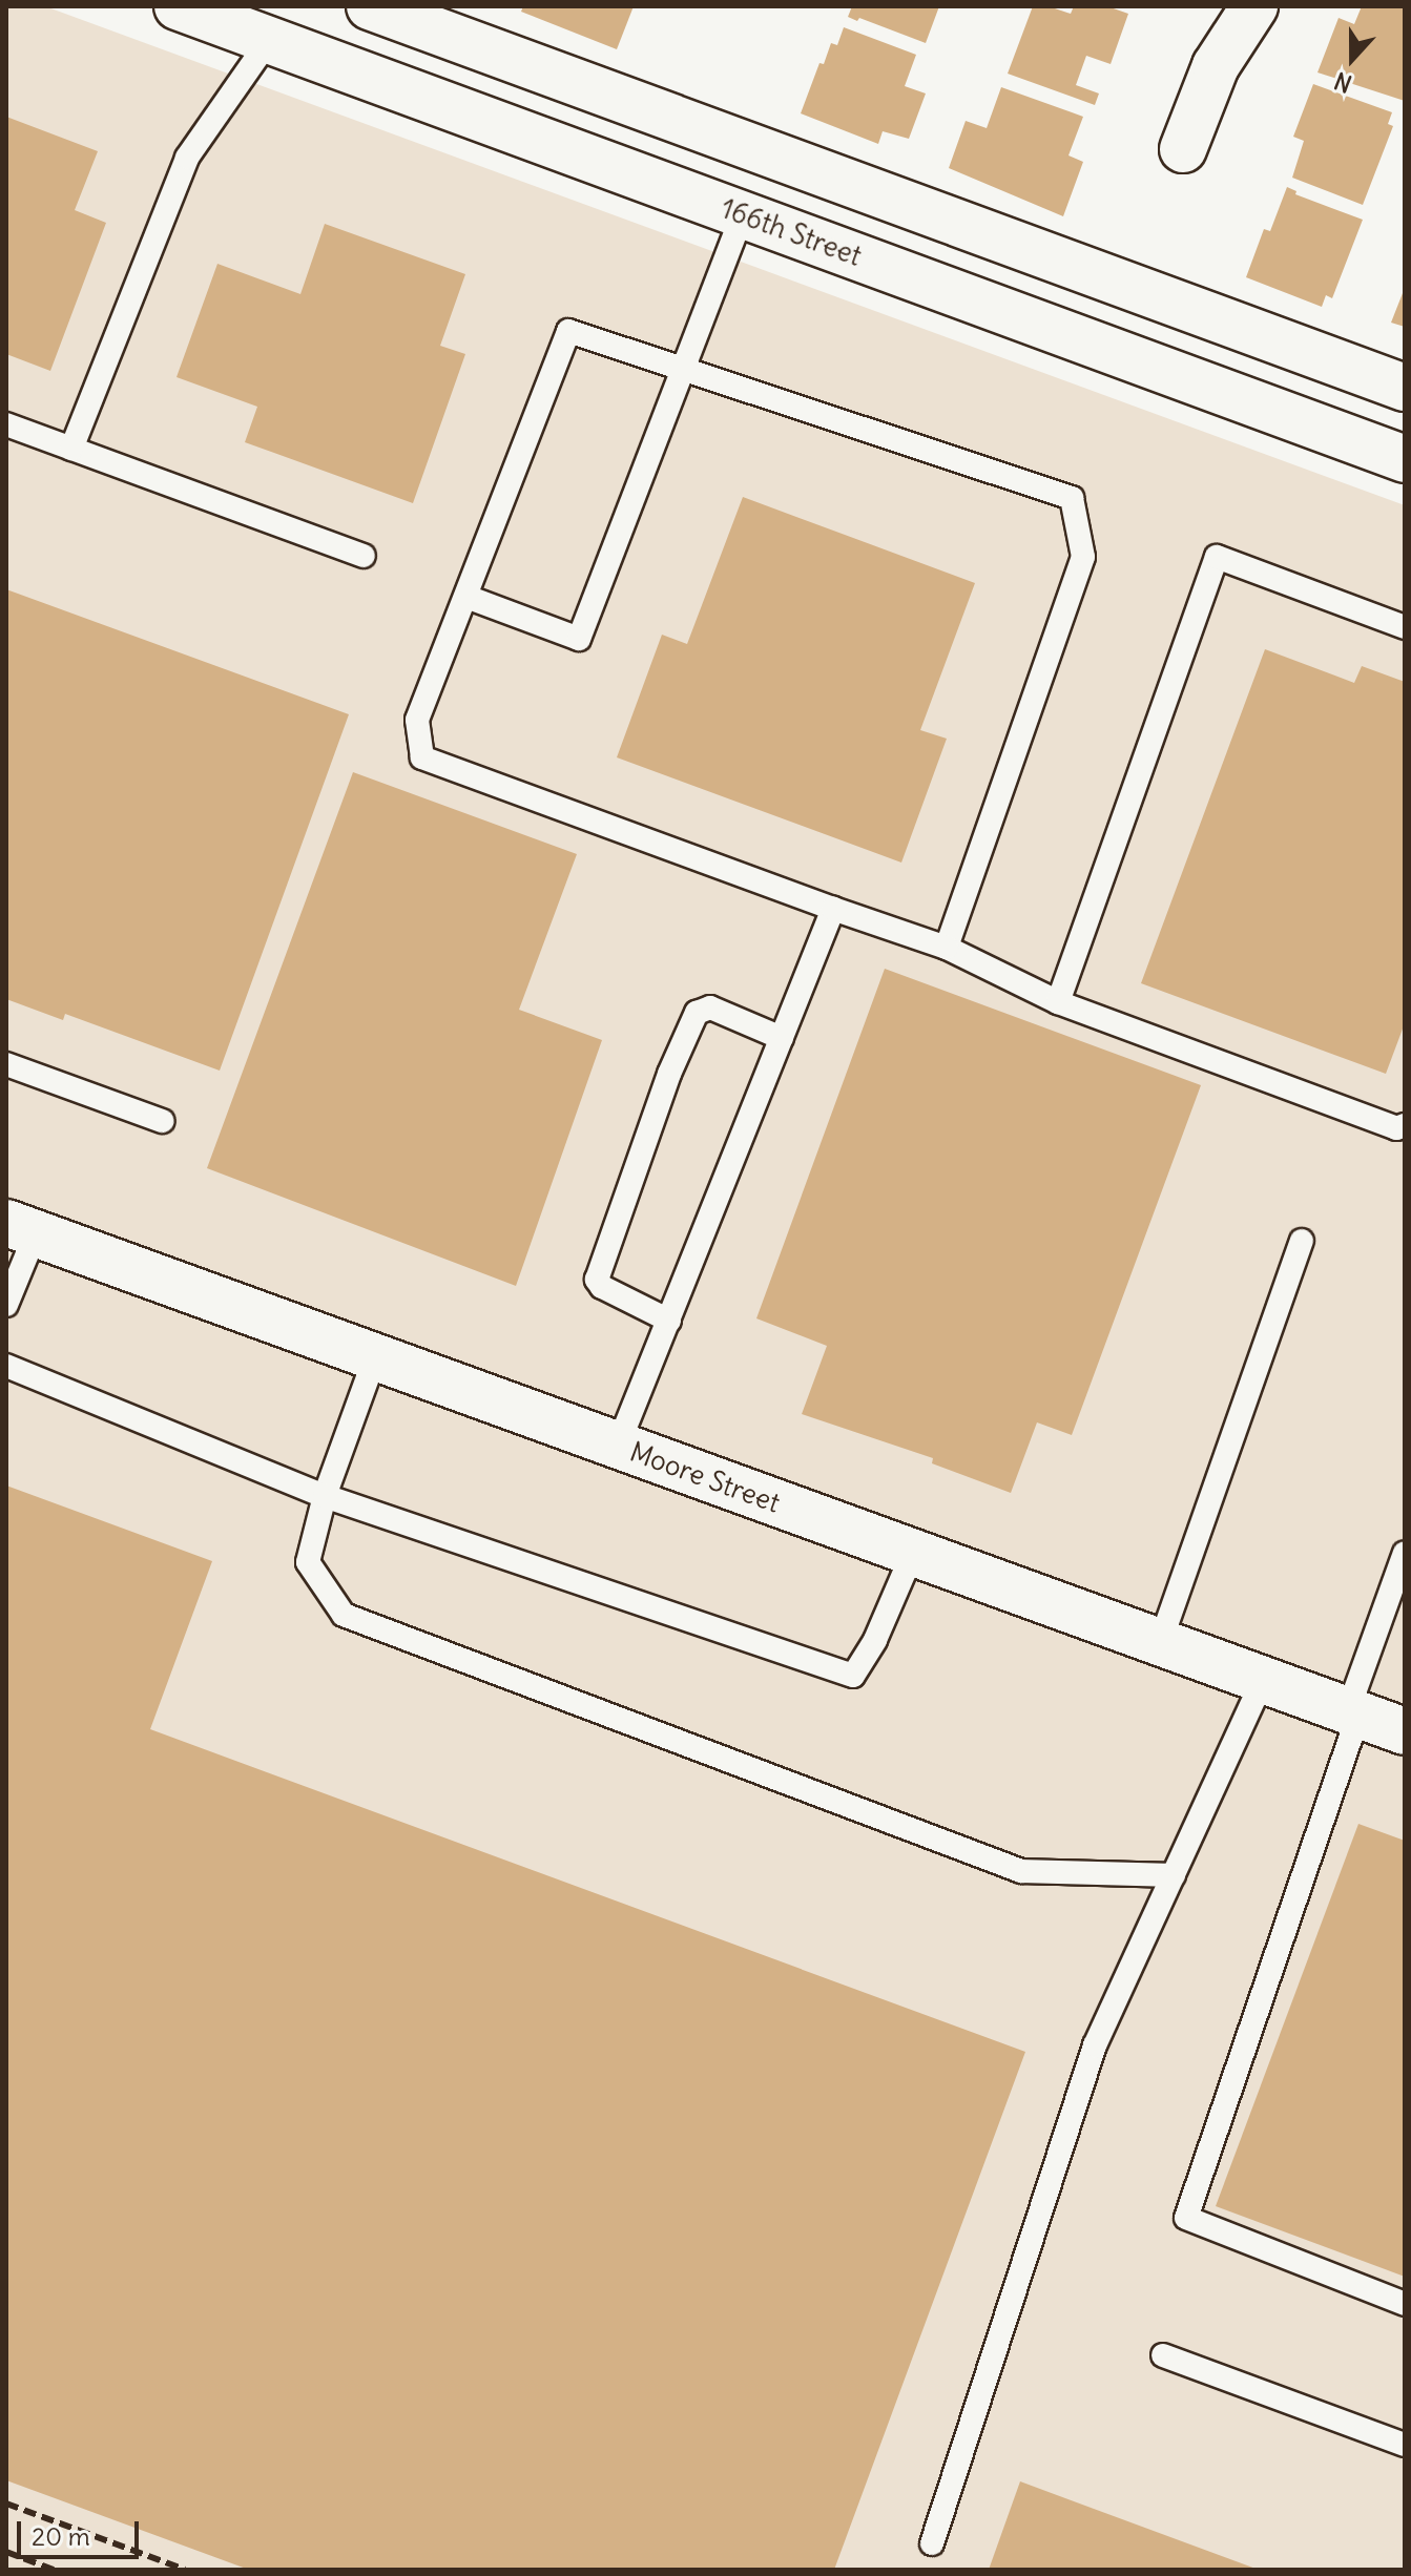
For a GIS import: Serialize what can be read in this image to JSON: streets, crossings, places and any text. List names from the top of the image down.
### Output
{
  "streets": {
    "street": ["166th Street", "Moore Street"]
  },
  "scale_bar": "20 m",
  "north": "bottom"
}
